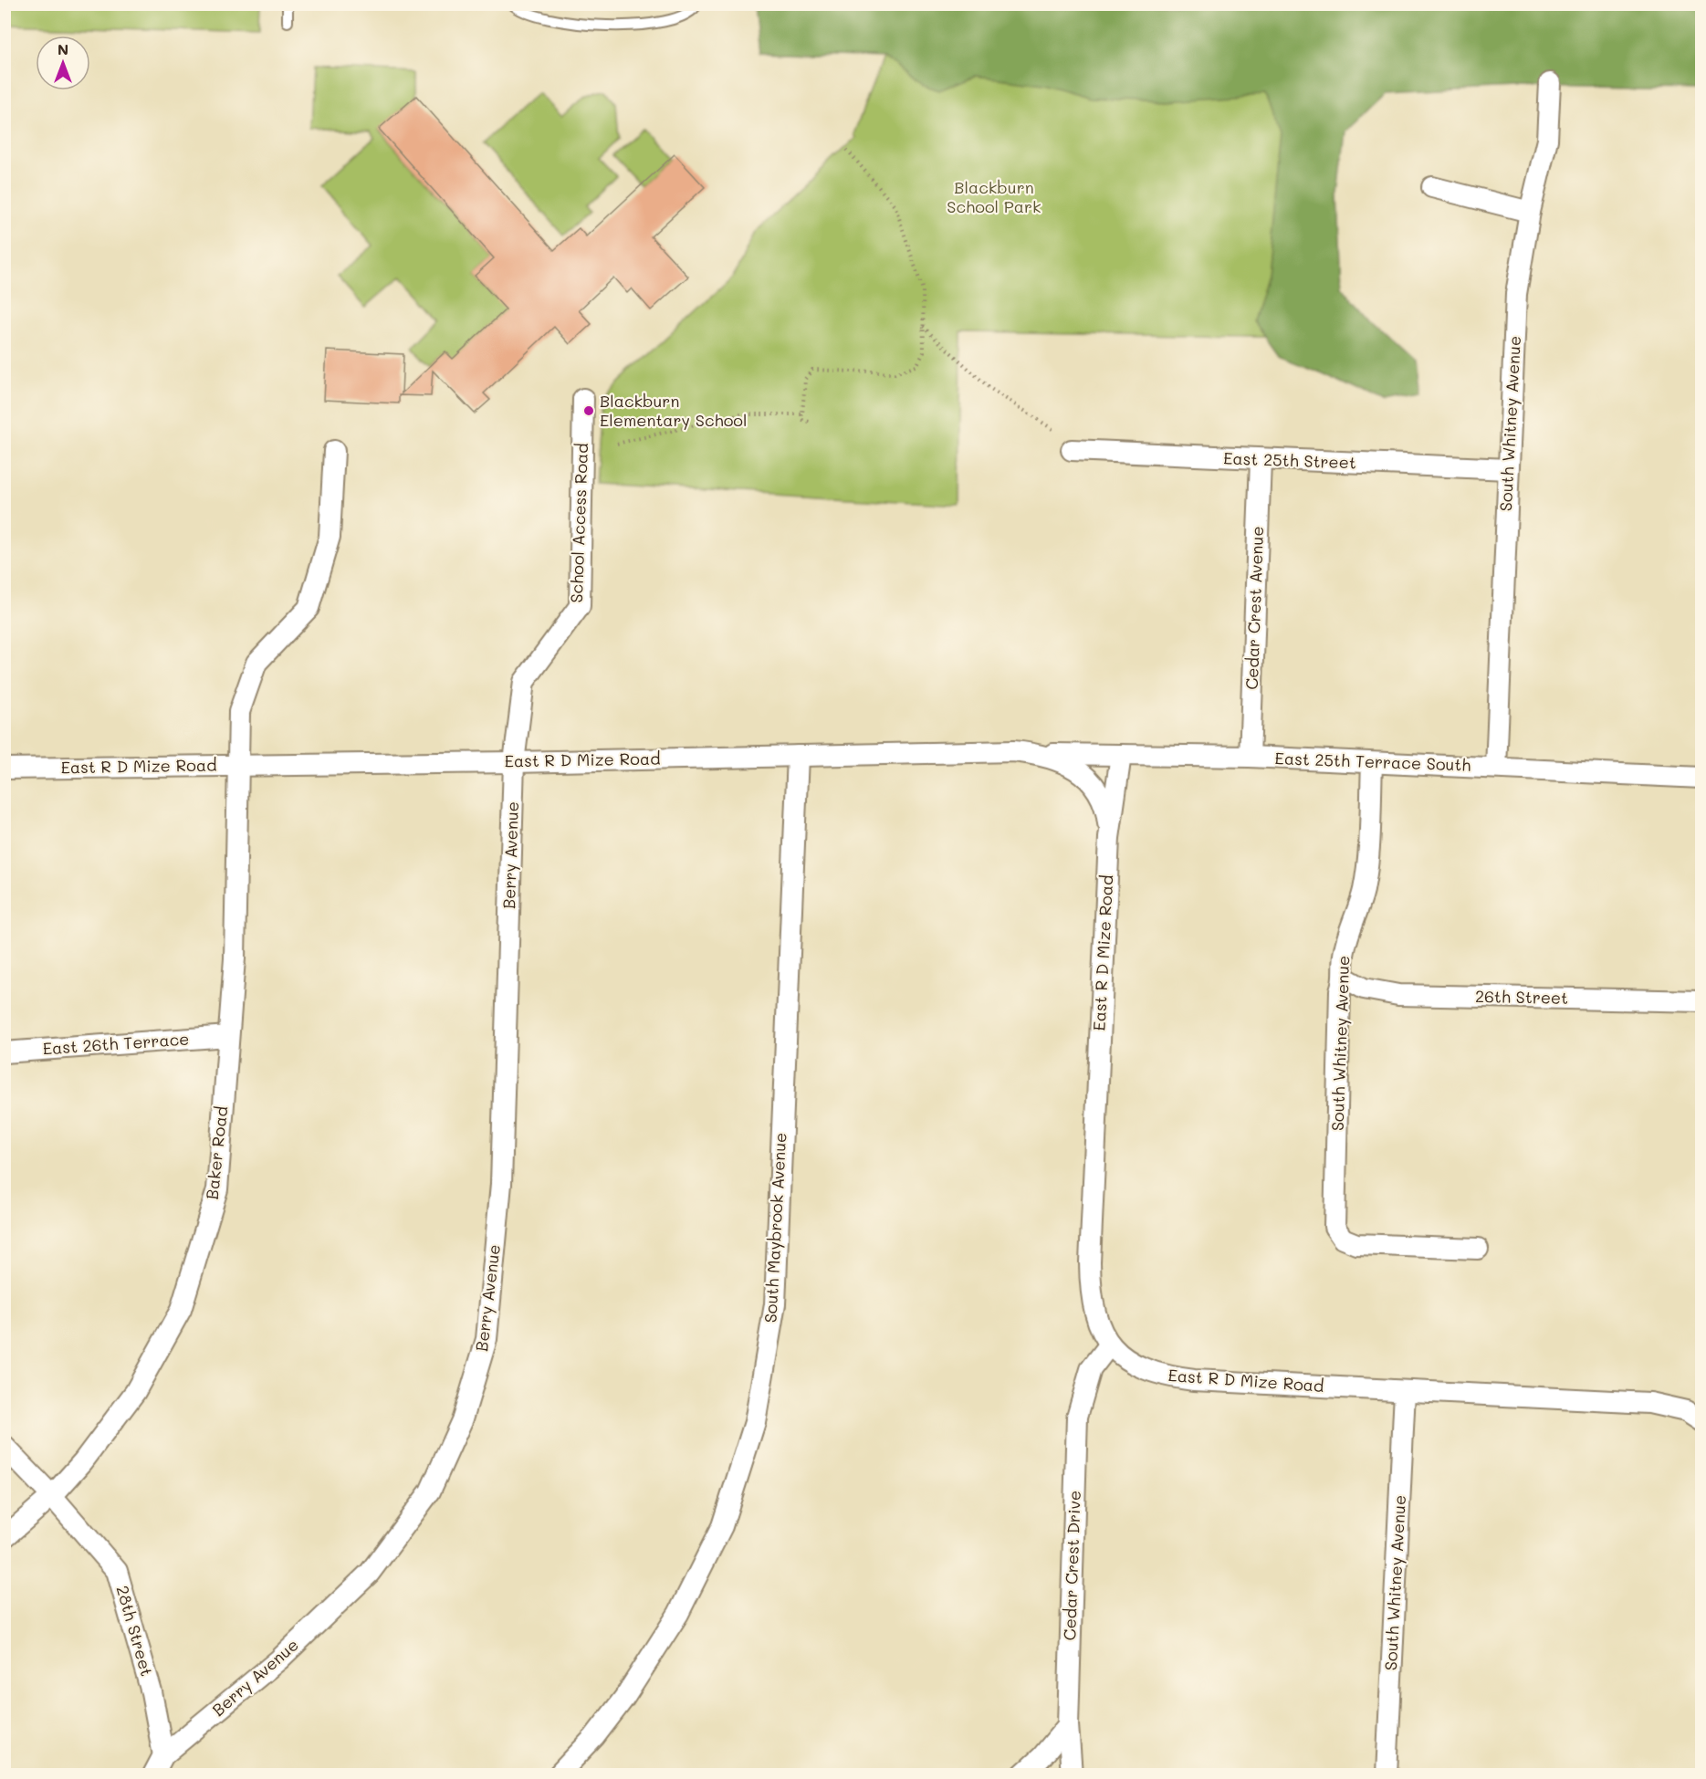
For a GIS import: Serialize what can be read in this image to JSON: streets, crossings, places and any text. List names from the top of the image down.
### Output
{
  "streets": {
    "street": [
      "South Whitney Avenue",
      "East 25th Street",
      "School Access Road",
      "Cedar Crest Avenue",
      "East R D Mize Road",
      "East 25th Terrace South",
      "Berry Avenue",
      "26th Street",
      "East 26th Terrace",
      "Baker Road",
      "South Maybrook Avenue",
      "Cedar Crest Drive",
      "28th Street"
    ]
  },
  "crossings": [
    ["South Whitney Avenue", "East 25th Street"],
    ["South Whitney Avenue", "East R D Mize Road"],
    ["South Whitney Avenue", "East 25th Terrace South"],
    ["South Whitney Avenue", "26th Street"],
    ["East 25th Street", "Cedar Crest Avenue"],
    ["School Access Road", "East R D Mize Road"],
    ["School Access Road", "Berry Avenue"],
    ["Cedar Crest Avenue", "East 25th Terrace South"],
    ["East R D Mize Road", "East 25th Terrace South"],
    ["East R D Mize Road", "Berry Avenue"],
    ["East R D Mize Road", "Baker Road"],
    ["East R D Mize Road", "South Maybrook Avenue"],
    ["East R D Mize Road", "Cedar Crest Drive"],
    ["Berry Avenue", "28th Street"],
    ["East 26th Terrace", "Baker Road"],
    ["Baker Road", "28th Street"]
  ],
  "parks": ["Blackburn School Park"],
  "places": ["Blackburn Elementary School"],
  "north": "top"
}
